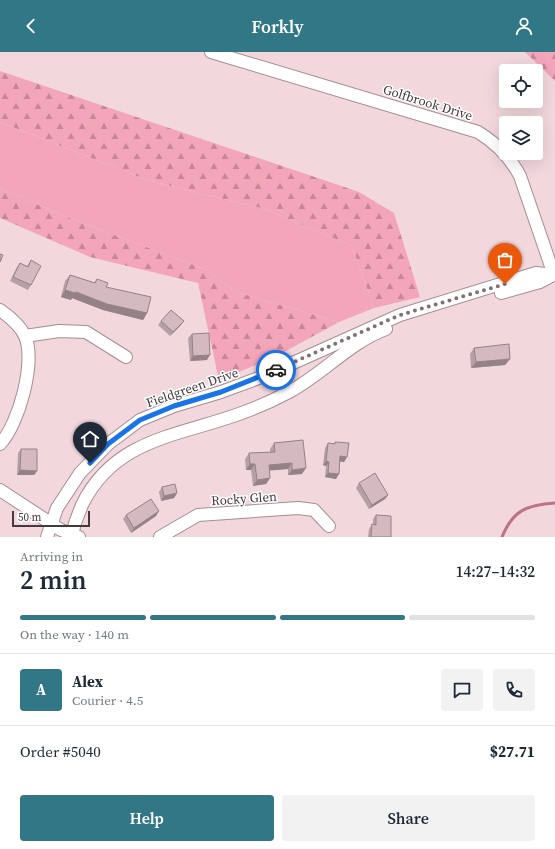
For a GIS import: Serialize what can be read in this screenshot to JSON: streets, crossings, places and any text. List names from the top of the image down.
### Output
{
  "streets": {
    "street": ["Golfbrook Drive", "Fieldgreen Drive", "Rocky Glen"]
  },
  "crossings": [
    ["Golfbrook Drive", "Fieldgreen Drive"]
  ],
  "scale_bar": "50 m",
  "page": {
    "header": "Forkly",
    "scale": "50 m",
    "heading": ["2 min", "Arriving in", "14:27–14:32"],
    "panel": [
      "Alex",
      "Courier · 4.5",
      "Order #5040",
      "$27.71"
    ],
    "bar": "On the way · 140 m",
    "round": "A",
    "buttons": ["Help", "Share"]
  }
}
